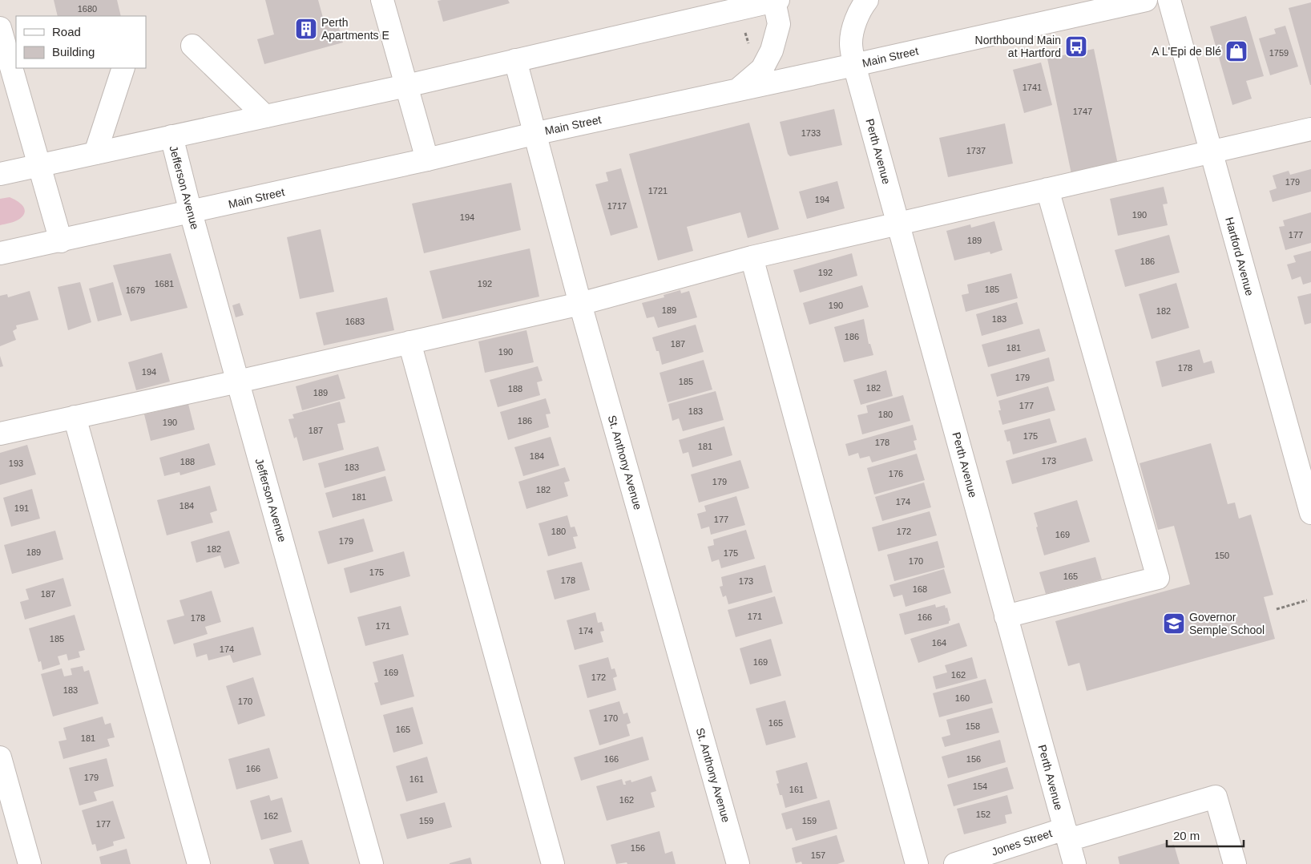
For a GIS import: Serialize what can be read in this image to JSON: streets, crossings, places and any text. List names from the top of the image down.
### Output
{
  "streets": {
    "street": [
      "Main Street",
      "Perth Avenue",
      "Jefferson Avenue",
      "Hartford Avenue",
      "St. Anthony Avenue",
      "Jones Street"
    ]
  },
  "crossings": [
    ["Main Street", "Perth Avenue"],
    ["Main Street", "Jefferson Avenue"],
    ["Main Street", "St. Anthony Avenue"],
    ["Perth Avenue", "Jones Street"]
  ],
  "places": {
    "building": ["Perth Apartments E"],
    "bus stop": ["Northbound Main at Hartford"],
    "shop": ["A L'Epi de Blé"],
    "school or university": ["Governor Semple School"]
  },
  "house_numbers": [
    "1680",
    "1759",
    "1741",
    "1747",
    "1733",
    "1737",
    "179",
    "1721",
    "194",
    "1717",
    "190",
    "194",
    "177",
    "189",
    "186",
    "192",
    "1681",
    "192",
    "185",
    "1679",
    "190",
    "189",
    "182",
    "183",
    "1683",
    "186",
    "187",
    "181",
    "190",
    "178",
    "194",
    "179",
    "185",
    "182",
    "188",
    "189",
    "177",
    "183",
    "180",
    "186",
    "190",
    "187",
    "175",
    "178",
    "181",
    "184",
    "173",
    "188",
    "193",
    "183",
    "176",
    "179",
    "182",
    "181",
    "174",
    "184",
    "191",
    "177",
    "180",
    "172",
    "169",
    "179",
    "182",
    "189",
    "175",
    "150",
    "170",
    "175",
    "165",
    "178",
    "173",
    "168",
    "187",
    "171",
    "166",
    "178",
    "171",
    "174",
    "185",
    "164",
    "174",
    "169",
    "169",
    "162",
    "172",
    "183",
    "160",
    "170",
    "170",
    "165",
    "158",
    "165",
    "181",
    "166",
    "156",
    "166",
    "179",
    "161",
    "154",
    "161",
    "162",
    "152",
    "162",
    "159",
    "159",
    "177",
    "156",
    "157"
  ],
  "legend": ["Road", "Building"],
  "scale_bar": "20 m"
}
